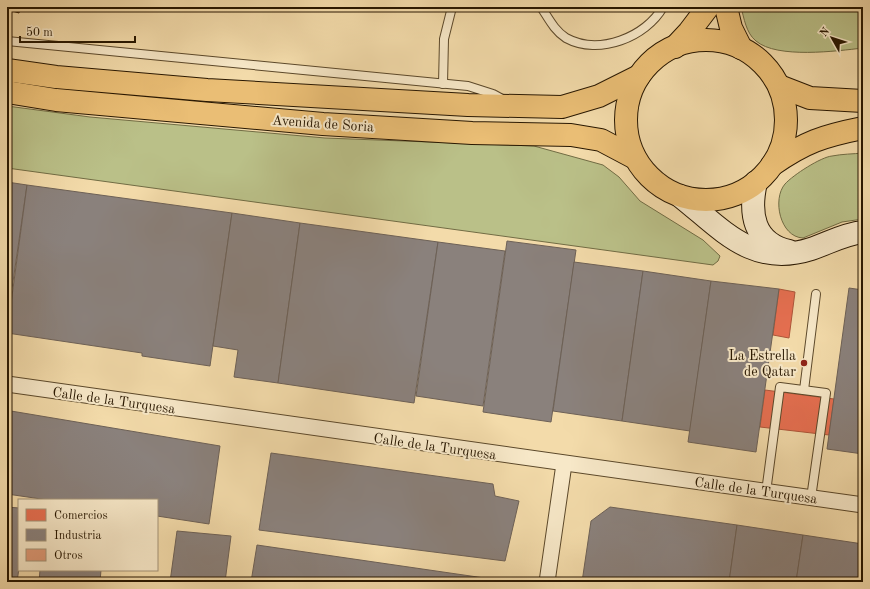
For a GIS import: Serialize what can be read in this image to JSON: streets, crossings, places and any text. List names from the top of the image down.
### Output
{
  "streets": {
    "highway": ["Avenida de Soria"],
    "street": ["Calle de la Turquesa"]
  },
  "places": ["La Estrella de Qatar"],
  "legend": ["Comercios", "Industria", "Otros"],
  "scale_bar": "50 m",
  "north": "top left"
}
